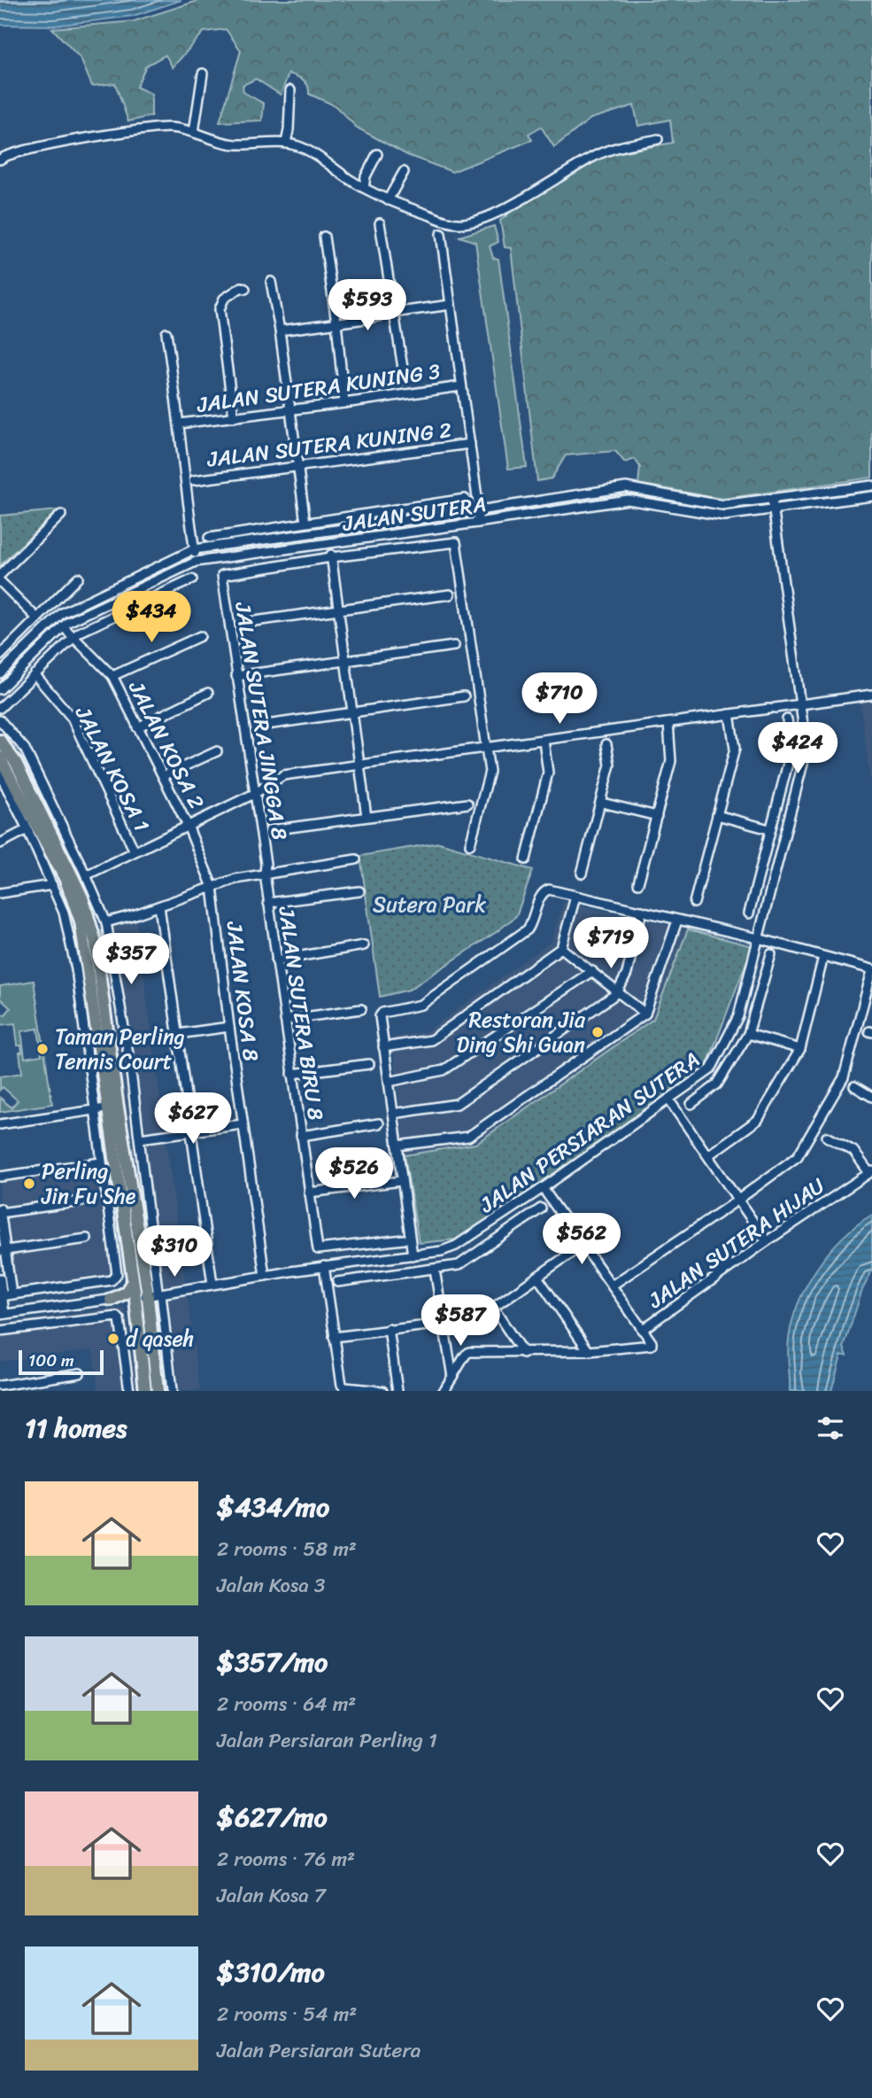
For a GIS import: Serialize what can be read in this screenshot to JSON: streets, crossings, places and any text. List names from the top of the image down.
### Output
{
  "streets": {
    "street": [
      "JALAN SUTERA KUNING 3",
      "JALAN SUTERA KUNING 2",
      "JALAN SUTERA",
      "JALAN SUTERA JINGGA 8",
      "JALAN KOSA 2",
      "JALAN KOSA 1",
      "JALAN KOSA 8",
      "JALAN SUTERA BIRU 8",
      "JALAN PERSIARAN SUTERA",
      "JALAN SUTERA HIJAU"
    ]
  },
  "crossings": [
    ["JALAN SUTERA", "JALAN SUTERA JINGGA 8"],
    ["JALAN SUTERA", "JALAN KOSA 2"],
    ["JALAN SUTERA", "JALAN PERSIARAN SUTERA"],
    ["JALAN SUTERA JINGGA 8", "JALAN SUTERA BIRU 8"],
    ["JALAN KOSA 2", "JALAN KOSA 8"],
    ["JALAN KOSA 8", "JALAN PERSIARAN SUTERA"]
  ],
  "parks": ["Sutera Park"],
  "places": [
    "Restoran Jia Ding Shi Guan",
    "Taman Perling Tennis Court",
    "Perling Jin Fu She",
    "d qaseh"
  ],
  "scale_bar": "100 m",
  "page": {
    "price": [
      "$593",
      "$434",
      "$710",
      "$424",
      "$719",
      "$357",
      "$627",
      "$526",
      "$562",
      "$310",
      "$587"
    ],
    "scale": "100 m",
    "heading": "11 homes",
    "list": [
      {
        "name": "$434/mo",
        "note": "2 rooms · 58 m² · Jalan Kosa 3"
      },
      {
        "name": "$357/mo",
        "note": "2 rooms · 64 m² · Jalan Persiaran Perling 1"
      },
      {
        "name": "$627/mo",
        "note": "2 rooms · 76 m² · Jalan Kosa 7"
      },
      {
        "name": "$310/mo",
        "note": "2 rooms · 54 m² · Jalan Persiaran Sutera"
      }
    ]
  }
}
